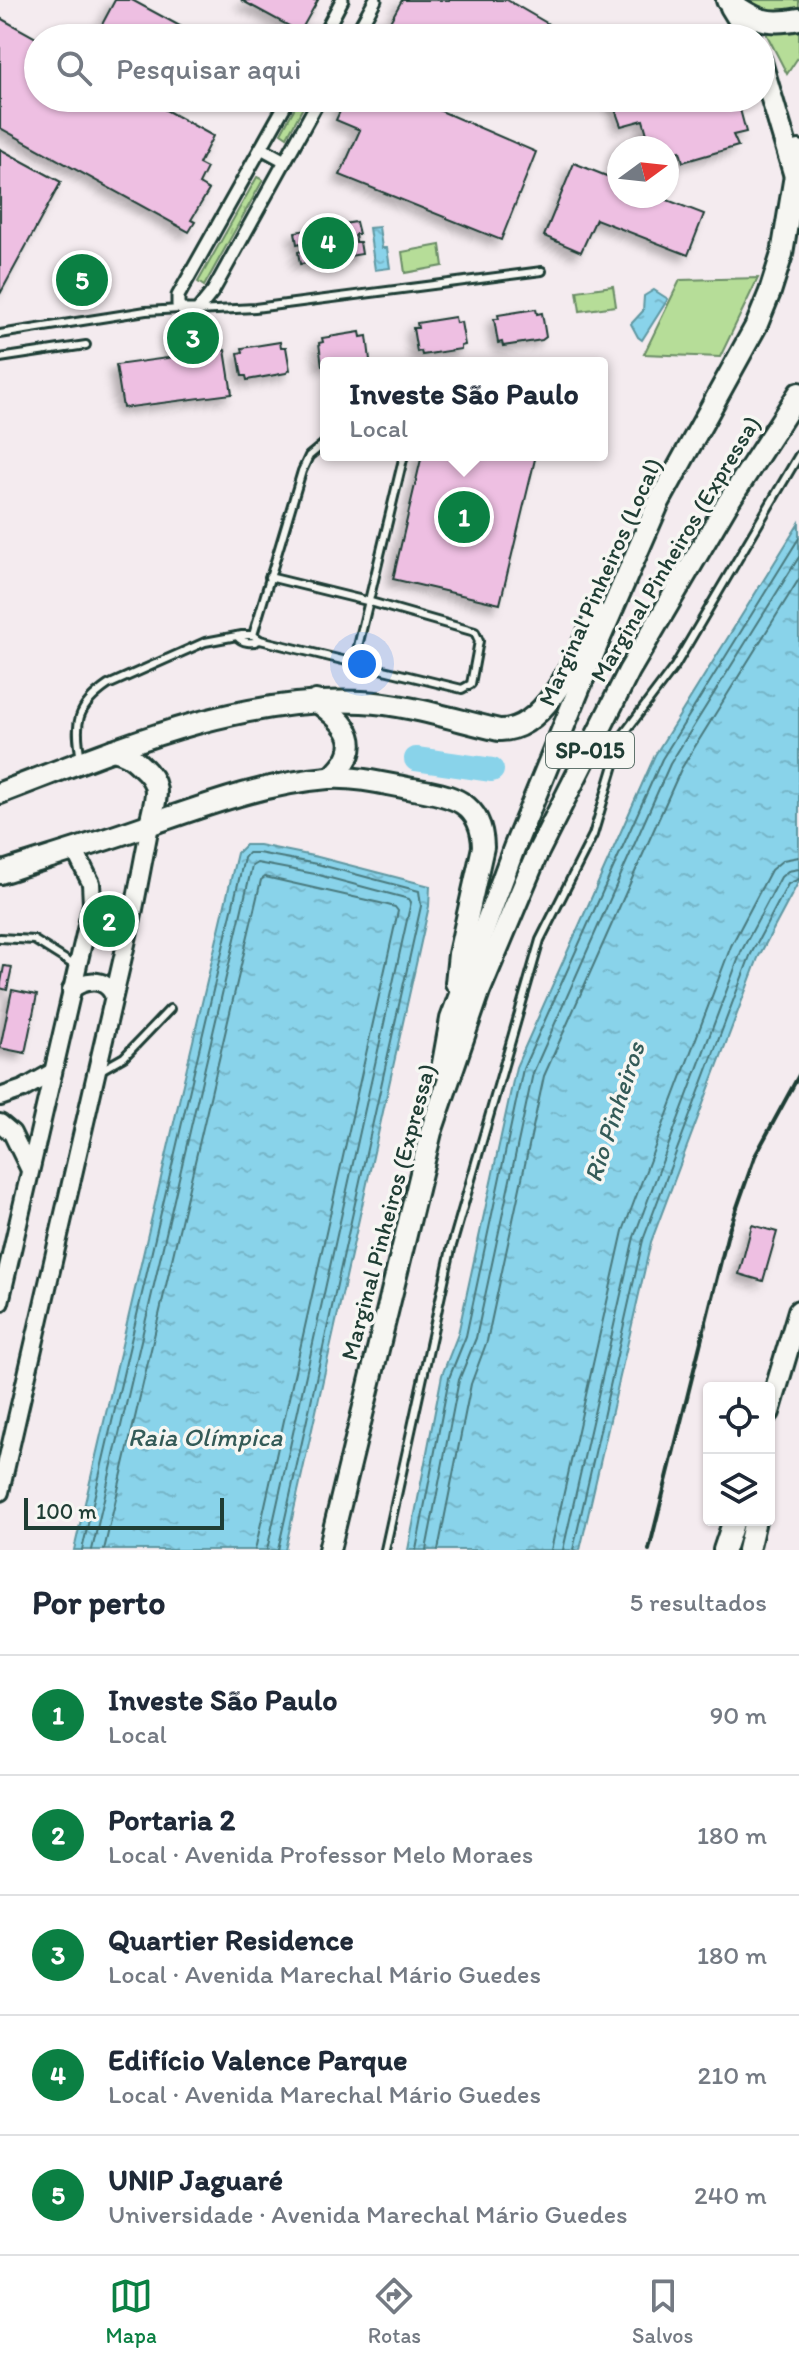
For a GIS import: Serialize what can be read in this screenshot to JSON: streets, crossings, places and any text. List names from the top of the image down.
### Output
{
  "streets": {
    "highway": ["Marginal Pinheiros (Expressa)", "Marginal Pinheiros (Local)", "SP-015"]
  },
  "crossings": [
    ["Marginal Pinheiros (Expressa)", "Marginal Pinheiros (Local)"]
  ],
  "water": ["Rio Pinheiros", "Raia Olímpica"],
  "scale_bar": "100 m",
  "north": "right",
  "page": {
    "search": "Pesquisar aqui",
    "pins": [
      "4",
      "5",
      "3",
      "1",
      "2"
    ],
    "popup": ["Investe São Paulo", "Local"],
    "scale": "100 m",
    "heading": ["Por perto", "5 resultados"],
    "list": [
      {
        "mark": "1",
        "name": "Investe São Paulo",
        "note": "Local",
        "value": "90 m"
      },
      {
        "mark": "2",
        "name": "Portaria 2",
        "note": "Local · Avenida Professor Melo Moraes",
        "value": "180 m"
      },
      {
        "mark": "3",
        "name": "Quartier Residence",
        "note": "Local · Avenida Marechal Mário Guedes",
        "value": "180 m"
      },
      {
        "mark": "4",
        "name": "Edifício Valence Parque",
        "note": "Local · Avenida Marechal Mário Guedes",
        "value": "210 m"
      },
      {
        "mark": "5",
        "name": "UNIP Jaguaré",
        "note": "Universidade · Avenida Marechal Mário Guedes",
        "value": "240 m"
      }
    ],
    "nav": ["Mapa", "Rotas", "Salvos"]
  }
}
